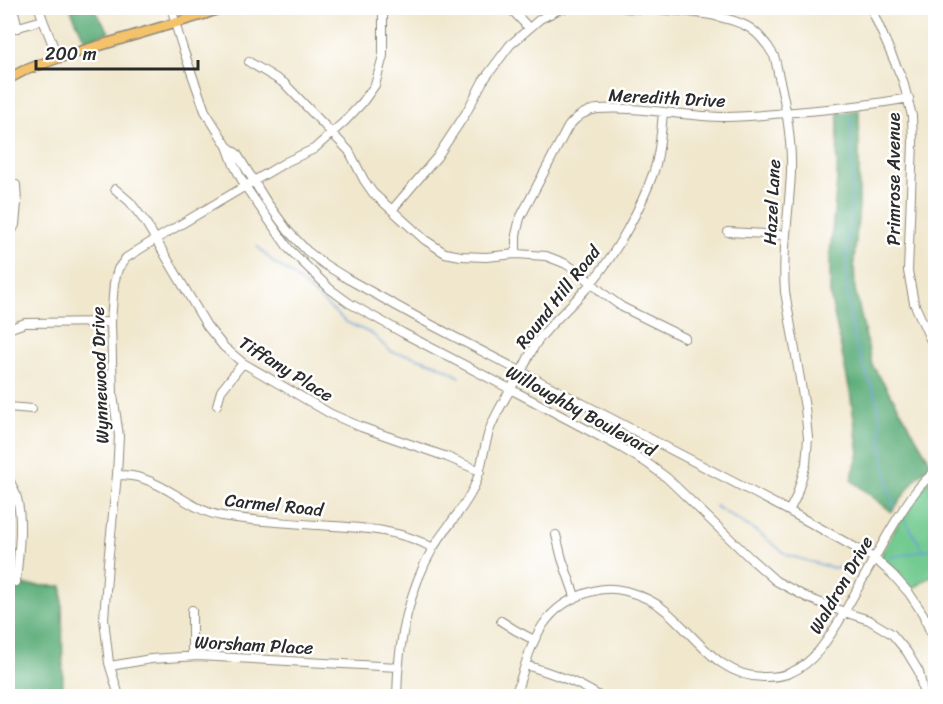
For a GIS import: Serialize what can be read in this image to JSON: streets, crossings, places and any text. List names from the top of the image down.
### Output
{
  "streets": {
    "street": [
      "Meredith Drive",
      "Primrose Avenue",
      "Hazel Lane",
      "Round Hill Road",
      "Tiffany Place",
      "Wynnewood Drive",
      "Willoughby Boulevard",
      "Carmel Road",
      "Waldron Drive",
      "Worsham Place"
    ]
  },
  "crossings": [
    ["Meredith Drive", "Primrose Avenue"],
    ["Meredith Drive", "Hazel Lane"],
    ["Meredith Drive", "Round Hill Road"],
    ["Hazel Lane", "Willoughby Boulevard"],
    ["Round Hill Road", "Tiffany Place"],
    ["Round Hill Road", "Willoughby Boulevard"],
    ["Round Hill Road", "Carmel Road"],
    ["Round Hill Road", "Worsham Place"],
    ["Tiffany Place", "Wynnewood Drive"],
    ["Wynnewood Drive", "Willoughby Boulevard"],
    ["Wynnewood Drive", "Carmel Road"],
    ["Wynnewood Drive", "Worsham Place"],
    ["Willoughby Boulevard", "Waldron Drive"]
  ],
  "scale_bar": "200 m"
}
